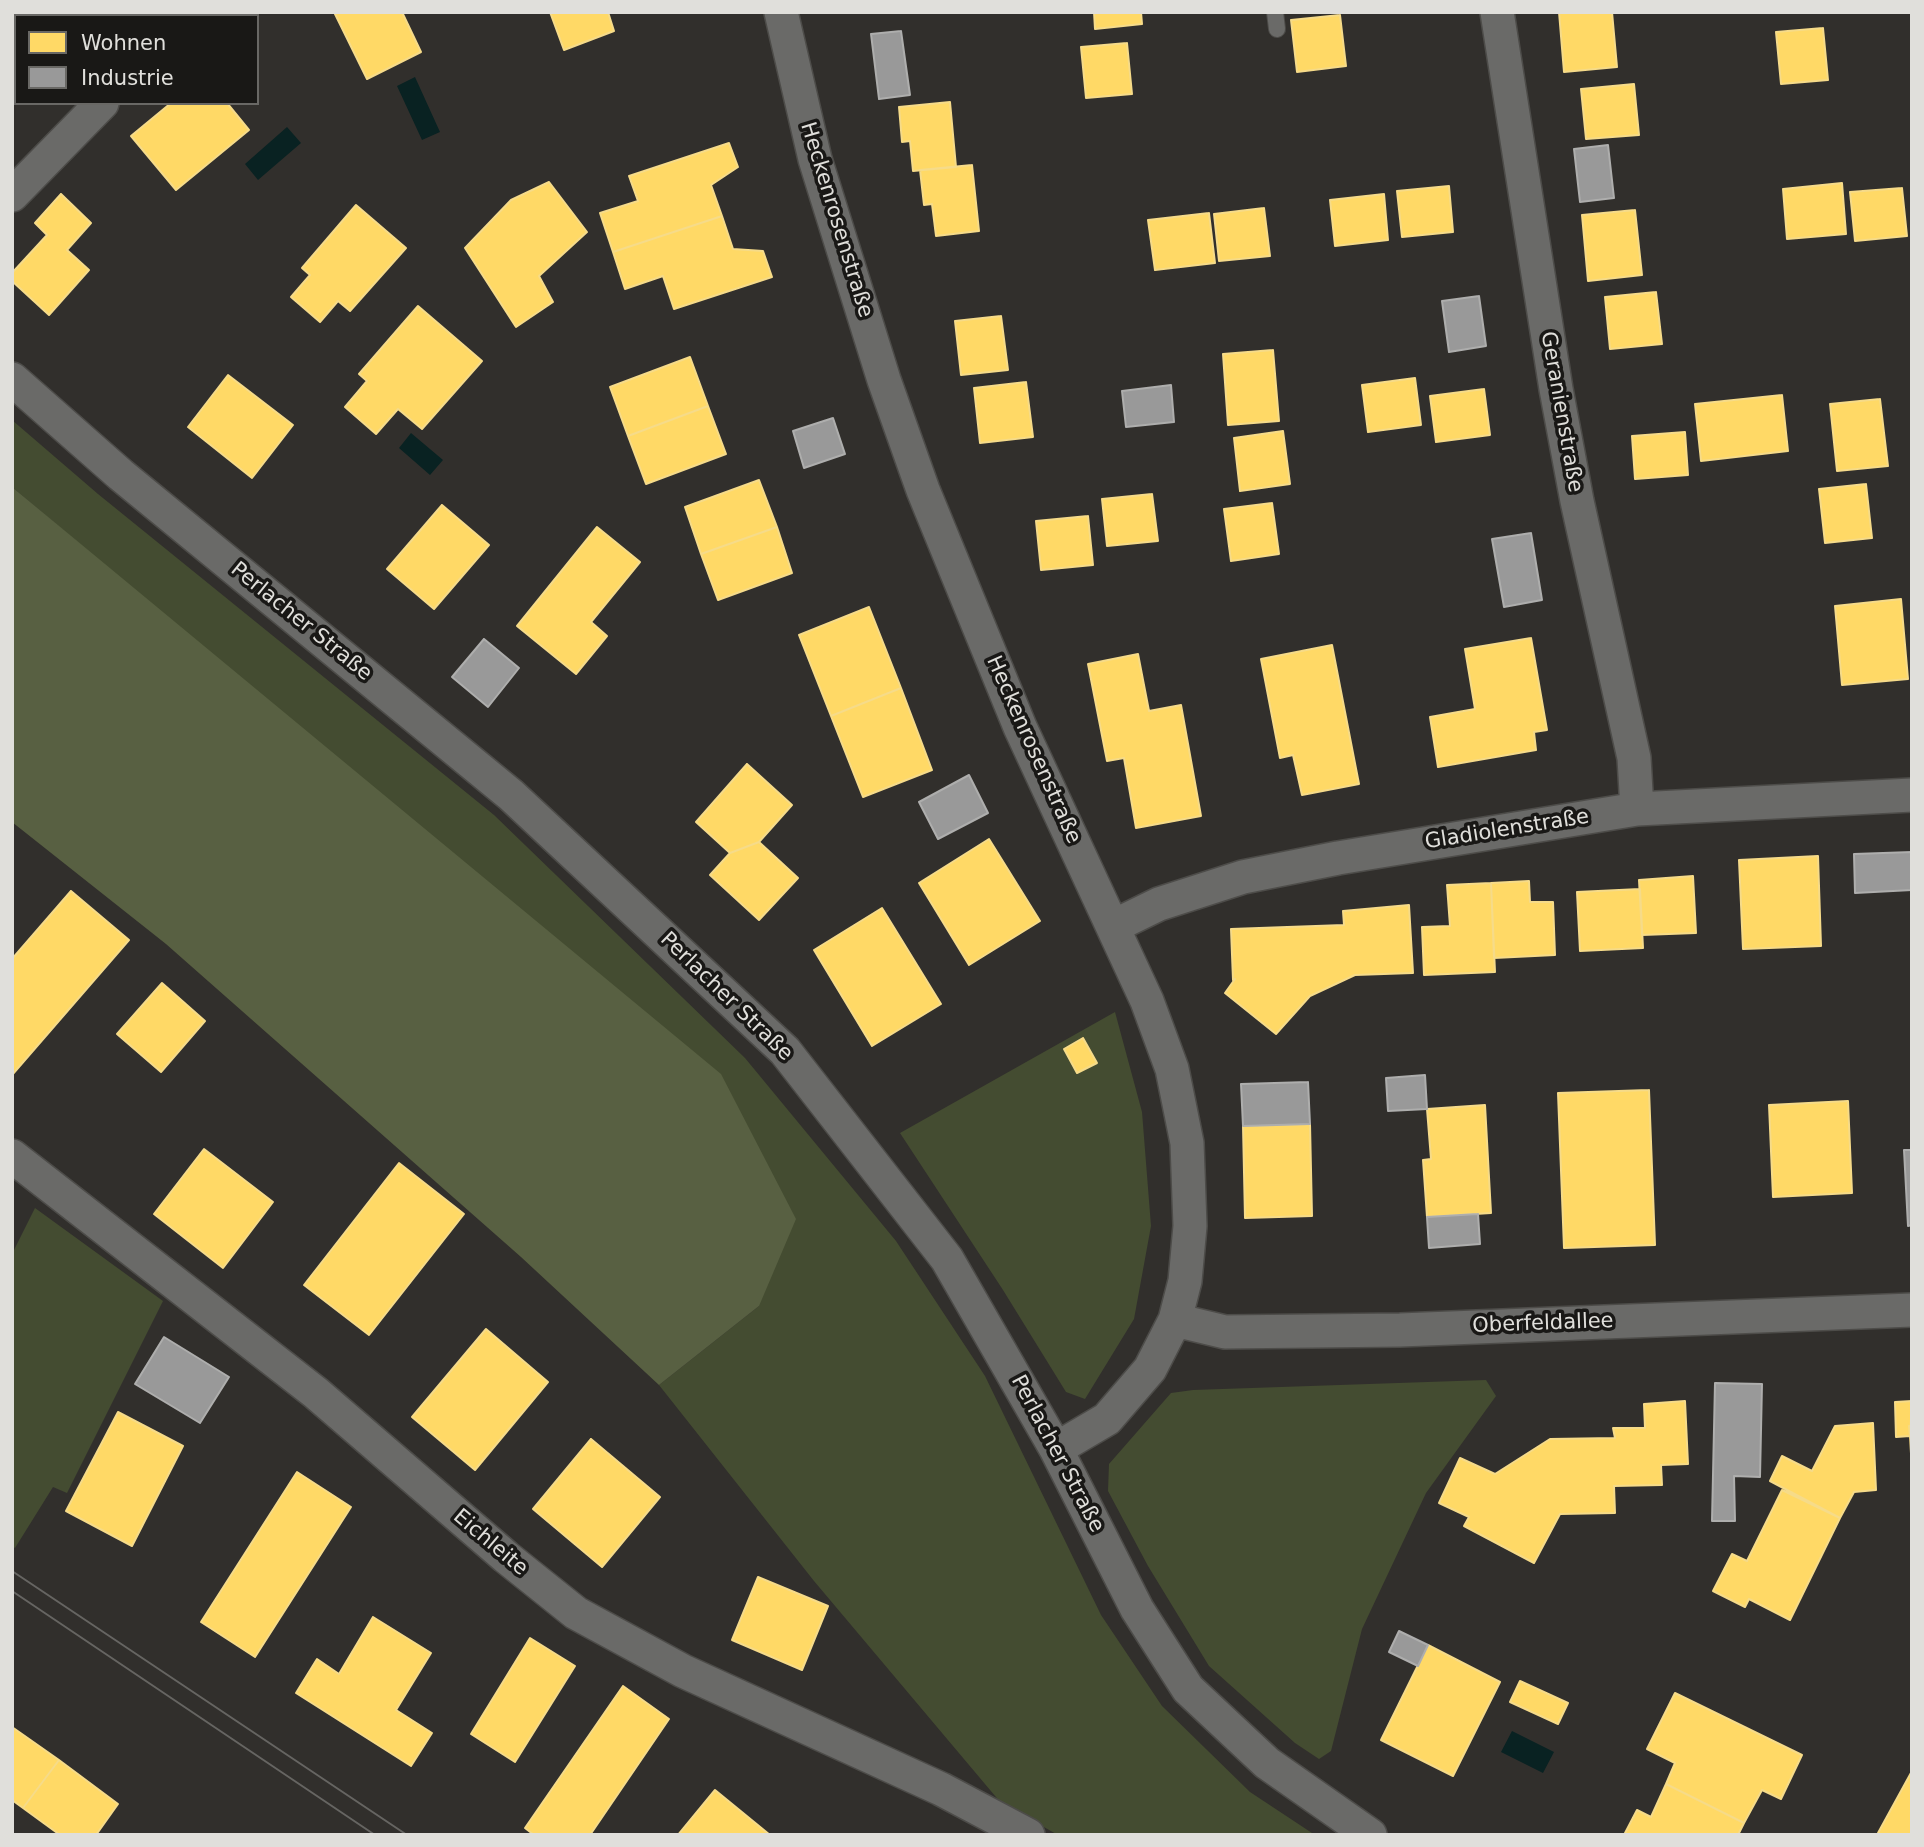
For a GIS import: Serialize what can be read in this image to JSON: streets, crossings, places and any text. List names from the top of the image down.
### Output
{
  "streets": {
    "street": [
      "Heckenrosenstraße",
      "Geranienstraße",
      "Perlacher Straße",
      "Gladiolenstraße",
      "Oberfeldallee",
      "Eichleite"
    ]
  },
  "crossings": [
    ["Heckenrosenstraße", "Perlacher Straße"],
    ["Heckenrosenstraße", "Gladiolenstraße"],
    ["Heckenrosenstraße", "Oberfeldallee"],
    ["Geranienstraße", "Gladiolenstraße"]
  ],
  "legend": ["Wohnen", "Industrie"]
}
